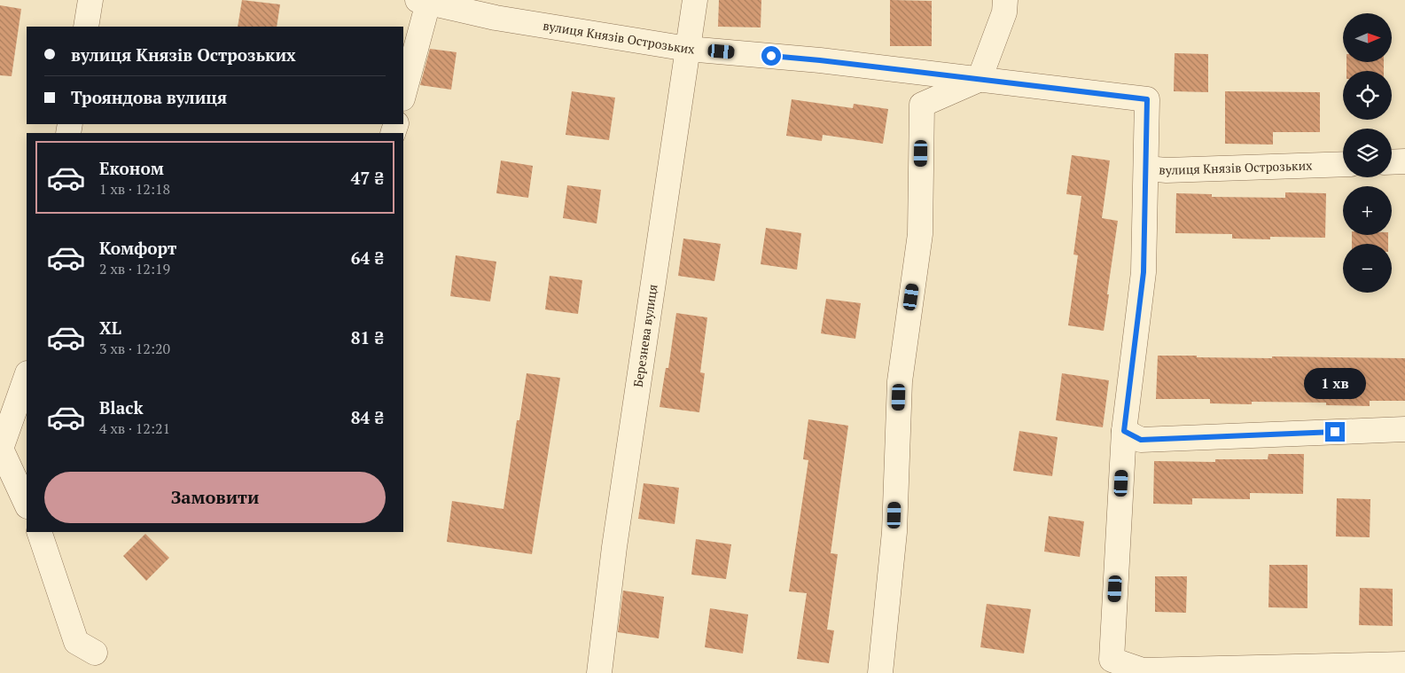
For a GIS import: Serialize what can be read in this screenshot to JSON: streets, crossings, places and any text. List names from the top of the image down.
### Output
{
  "streets": {
    "street": ["вулиця Князів Острозьких", "Березнева вулиця"]
  },
  "crossings": [
    ["вулиця Князів Острозьких", "Березнева вулиця"]
  ],
  "north": "right",
  "page": {
    "map_buttons": ["+", "−"],
    "banner": ["вулиця Князів Острозьких", "Трояндова вулиця"],
    "list": [
      {
        "name": "Економ",
        "note": "1 хв · 12:18",
        "value": "47 ₴"
      },
      {
        "name": "Комфорт",
        "note": "2 хв · 12:19",
        "value": "64 ₴"
      },
      {
        "name": "XL",
        "note": "3 хв · 12:20",
        "value": "81 ₴"
      },
      {
        "name": "Black",
        "note": "4 хв · 12:21",
        "value": "84 ₴"
      }
    ],
    "bubble": "1 хв",
    "buttons": "Замовити"
  }
}
